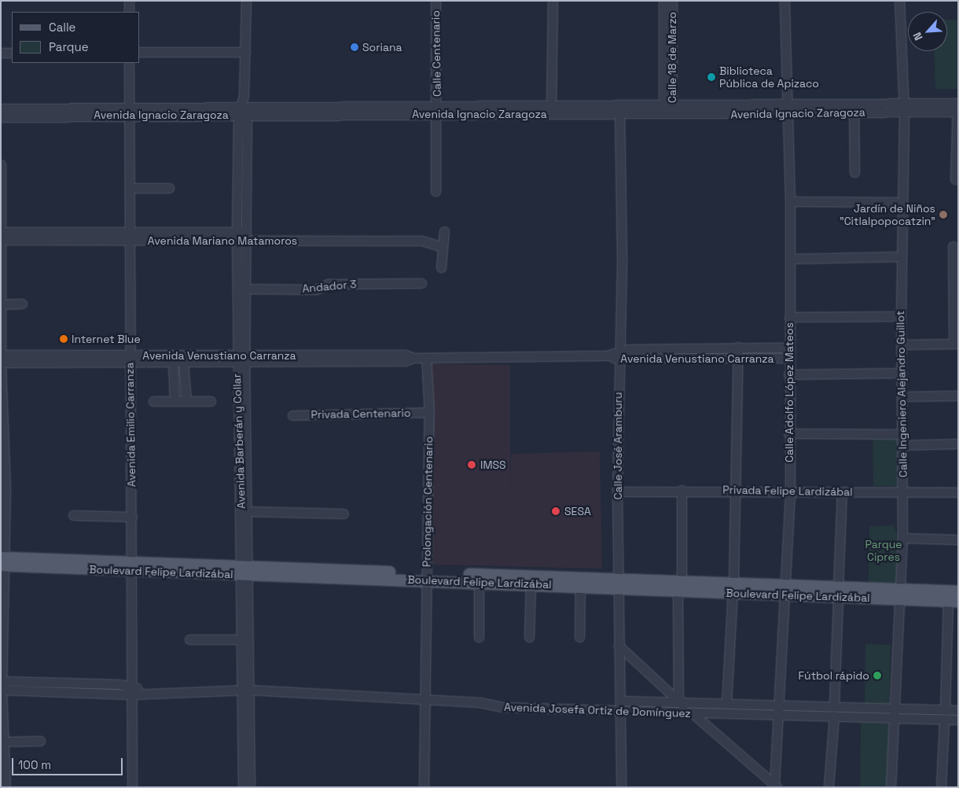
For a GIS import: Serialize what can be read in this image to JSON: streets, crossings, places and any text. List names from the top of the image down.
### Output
{
  "streets": {
    "main road": ["Boulevard Felipe Lardizábal"],
    "street": [
      "Calle Centenario",
      "Calle 18 de Marzo",
      "Avenida Ignacio Zaragoza",
      "Avenida Mariano Matamoros",
      "Andador 3",
      "Avenida Venustiano Carranza",
      "Calle Adolfo López Mateos",
      "Calle Ingeniero Alejandro Guillot",
      "Privada Centenario",
      "Avenida Emilio Carranza",
      "Avenida Barberán y Collar",
      "Calle José Aramburu",
      "Privada Felipe Lardizábal",
      "Prolongación Centenario",
      "Avenida Josefa Ortiz de Domínguez"
    ]
  },
  "crossings": [
    ["Calle Centenario", "Avenida Ignacio Zaragoza"],
    ["Calle 18 de Marzo", "Avenida Ignacio Zaragoza"],
    ["Avenida Ignacio Zaragoza", "Calle Adolfo López Mateos"],
    ["Avenida Ignacio Zaragoza", "Calle Ingeniero Alejandro Guillot"],
    ["Avenida Ignacio Zaragoza", "Avenida Emilio Carranza"],
    ["Avenida Ignacio Zaragoza", "Avenida Barberán y Collar"],
    ["Avenida Ignacio Zaragoza", "Calle José Aramburu"],
    ["Avenida Mariano Matamoros", "Avenida Emilio Carranza"],
    ["Avenida Mariano Matamoros", "Avenida Barberán y Collar"],
    ["Andador 3", "Avenida Barberán y Collar"],
    ["Avenida Venustiano Carranza", "Calle Adolfo López Mateos"],
    ["Avenida Venustiano Carranza", "Avenida Emilio Carranza"],
    ["Avenida Venustiano Carranza", "Avenida Barberán y Collar"],
    ["Avenida Venustiano Carranza", "Calle José Aramburu"],
    ["Avenida Venustiano Carranza", "Prolongación Centenario"],
    ["Calle Adolfo López Mateos", "Privada Felipe Lardizábal"],
    ["Calle Adolfo López Mateos", "Boulevard Felipe Lardizábal"],
    ["Calle Adolfo López Mateos", "Avenida Josefa Ortiz de Domínguez"],
    ["Calle Ingeniero Alejandro Guillot", "Privada Felipe Lardizábal"],
    ["Calle Ingeniero Alejandro Guillot", "Boulevard Felipe Lardizábal"],
    ["Calle Ingeniero Alejandro Guillot", "Avenida Josefa Ortiz de Domínguez"],
    ["Privada Centenario", "Prolongación Centenario"],
    ["Avenida Emilio Carranza", "Boulevard Felipe Lardizábal"],
    ["Avenida Emilio Carranza", "Avenida Josefa Ortiz de Domínguez"],
    ["Avenida Barberán y Collar", "Boulevard Felipe Lardizábal"],
    ["Avenida Barberán y Collar", "Avenida Josefa Ortiz de Domínguez"],
    ["Calle José Aramburu", "Privada Felipe Lardizábal"],
    ["Calle José Aramburu", "Boulevard Felipe Lardizábal"],
    ["Calle José Aramburu", "Avenida Josefa Ortiz de Domínguez"],
    ["Prolongación Centenario", "Boulevard Felipe Lardizábal"],
    ["Prolongación Centenario", "Avenida Josefa Ortiz de Domínguez"]
  ],
  "parks": ["Parque Cipres"],
  "places": [
    "Soriana",
    "Biblioteca Pública de Apizaco",
    "Jardín de Niños \"Citlalpopocatzin\"",
    "Internet Blue",
    "IMSS",
    "SESA",
    "Fútbol rápido"
  ],
  "legend": ["Calle", "Parque"],
  "scale_bar": "100 m",
  "north": "bottom left"
}
